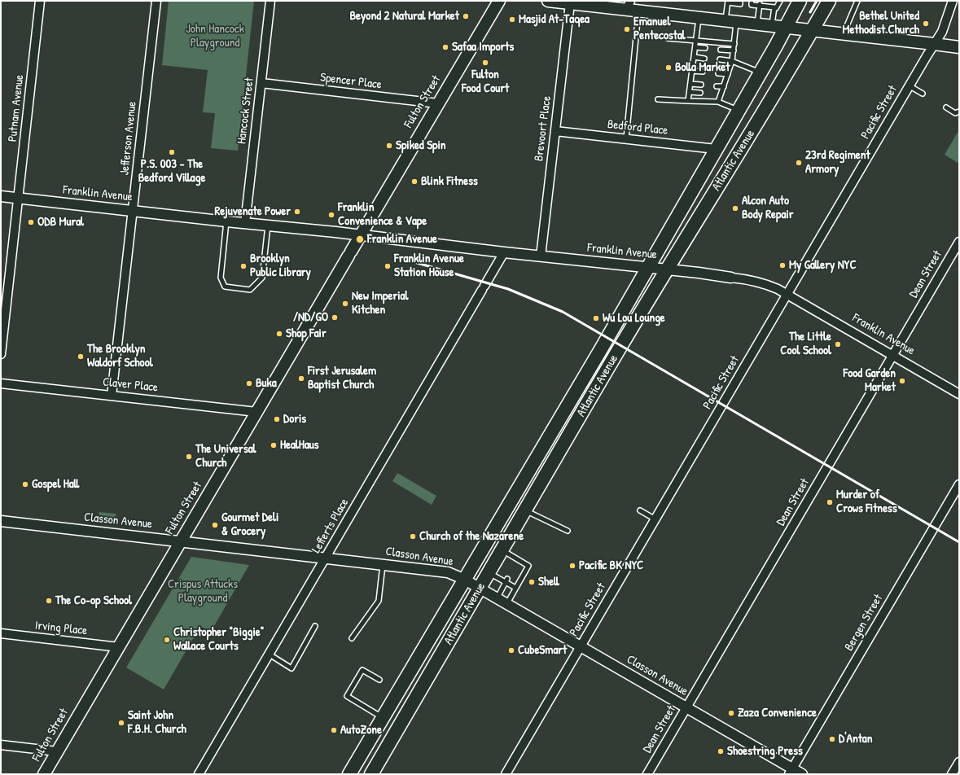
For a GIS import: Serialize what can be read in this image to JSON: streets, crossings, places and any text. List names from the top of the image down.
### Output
{
  "streets": {
    "main road": ["Fulton Street", "Atlantic Avenue"],
    "street": [
      "Spencer Place",
      "Putnam Avenue",
      "Hancock Street",
      "Pacific Street",
      "Bedford Place",
      "Brevoort Place",
      "Jefferson Avenue",
      "Franklin Avenue",
      "Dean Street",
      "Claver Place",
      "Classon Avenue",
      "Lefferts Place",
      "Bergen Street",
      "Irving Place"
    ]
  },
  "crossings": [
    ["Spencer Place", "Fulton Street"],
    ["Spencer Place", "Hancock Street"],
    ["Fulton Street", "Franklin Avenue"],
    ["Fulton Street", "Claver Place"],
    ["Fulton Street", "Classon Avenue"],
    ["Fulton Street", "Irving Place"],
    ["Putnam Avenue", "Franklin Avenue"],
    ["Hancock Street", "Franklin Avenue"],
    ["Pacific Street", "Franklin Avenue"],
    ["Pacific Street", "Classon Avenue"],
    ["Bedford Place", "Brevoort Place"],
    ["Bedford Place", "Atlantic Avenue"],
    ["Brevoort Place", "Franklin Avenue"],
    ["Jefferson Avenue", "Franklin Avenue"],
    ["Jefferson Avenue", "Claver Place"],
    ["Atlantic Avenue", "Franklin Avenue"],
    ["Atlantic Avenue", "Classon Avenue"],
    ["Franklin Avenue", "Dean Street"],
    ["Franklin Avenue", "Lefferts Place"],
    ["Dean Street", "Classon Avenue"],
    ["Classon Avenue", "Lefferts Place"],
    ["Classon Avenue", "Bergen Street"]
  ],
  "parks": ["John Hancock Playground", "Crispus Attucks Playground"],
  "places": [
    "Beyond 2 Natural Market",
    "Masjid At-Taqea",
    "Bethel United Methodist Church",
    "Emanuel Pentecostal",
    "Safaa Imports",
    "Fulton Food Court",
    "Bolla Market",
    "Spiked Spin",
    "P.S. 003 - The Bedford Village",
    "23rd Regiment Armory",
    "Blink Fitness",
    "Alcon Auto Body Repair",
    "Rejuvenate Power",
    "Franklin Convenience & Vape",
    "ODB Mural",
    "Franklin Avenue",
    "My Gallery NYC",
    "Brooklyn Public Library",
    "Franklin Avenue Station House",
    "New Imperial Kitchen",
    "/ND/GO",
    "Wu Lou Lounge",
    "Shop Fair",
    "The Little Cool School",
    "The Brooklyn Waldorf School",
    "First Jerusalem Baptist Church",
    "Food Garden Market",
    "Buka",
    "Doris",
    "HealHaus",
    "The Universal Church",
    "Gospel Hall",
    "Murder of Crows Fitness",
    "Gourmet Deli & Grocery",
    "Church of the Nazarene",
    "Pacific BK NYC",
    "Shell",
    "The Co-op School",
    "Christopher \"Biggie\" Wallace Courts",
    "CubeSmart",
    "Zaza Convenience",
    "Saint John F.B.H. Church",
    "AutoZone",
    "D'Antan",
    "Shoestring Press"
  ]
}
